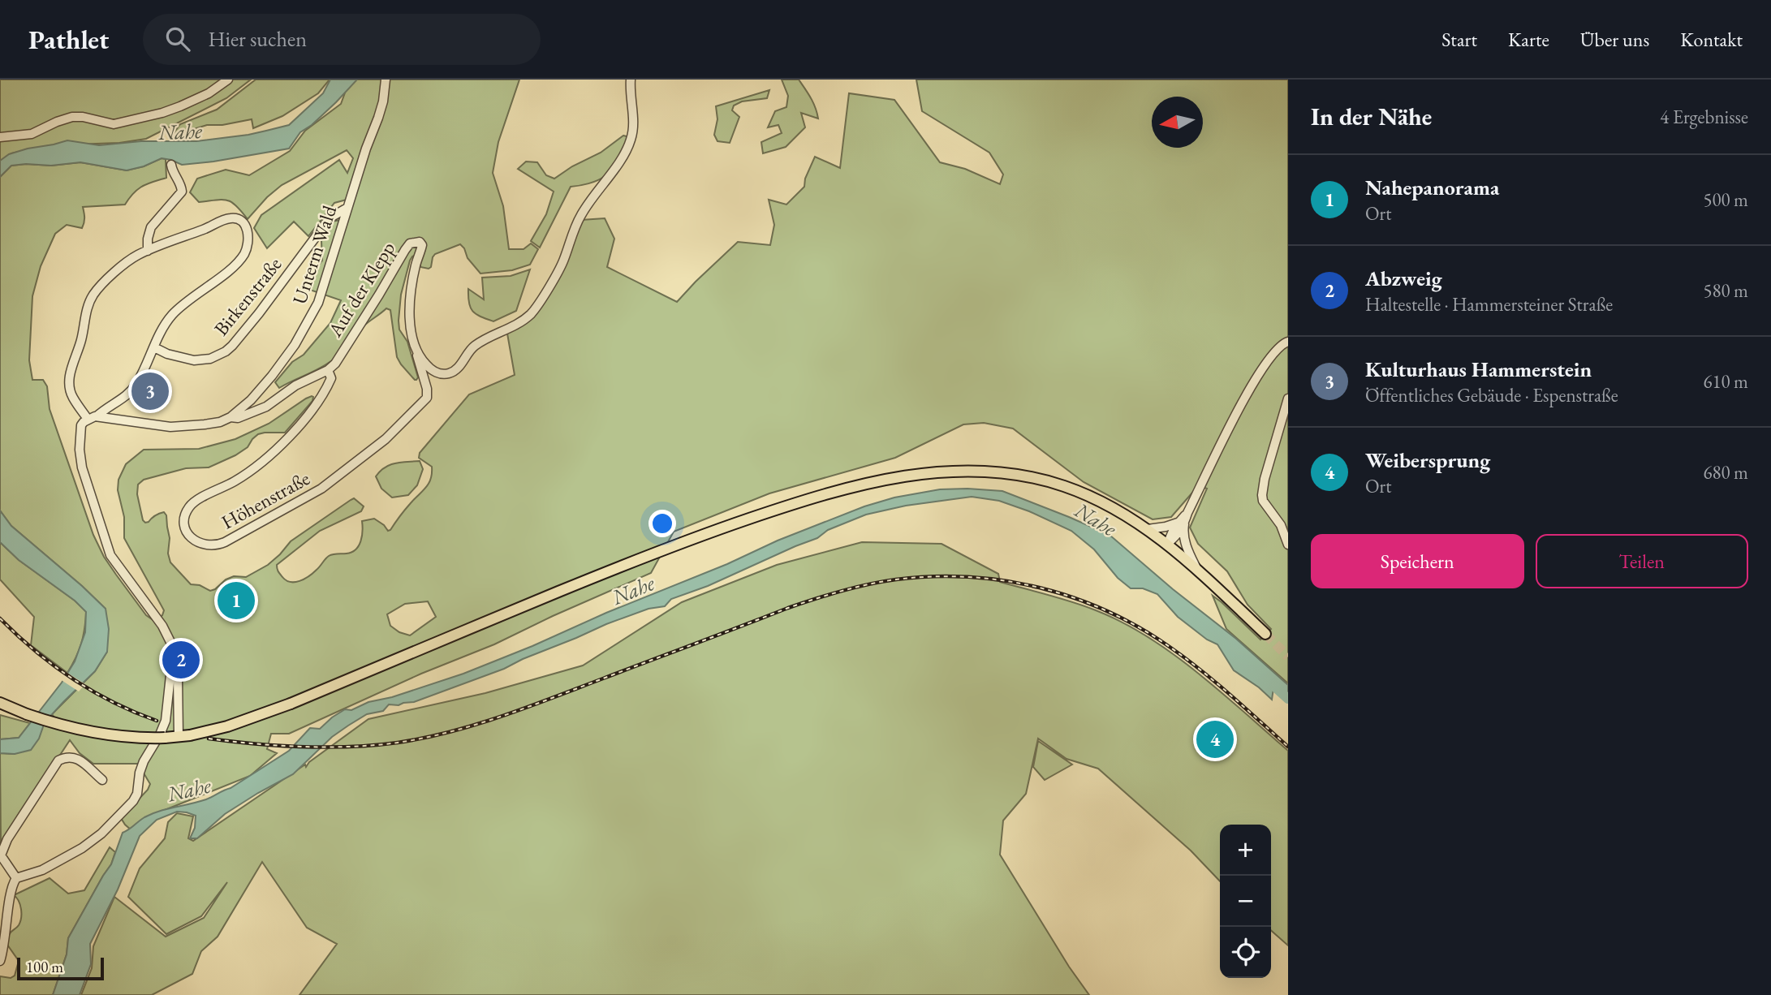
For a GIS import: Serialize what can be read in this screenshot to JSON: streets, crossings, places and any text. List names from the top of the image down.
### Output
{
  "streets": {
    "street": [
      "Unterm Wald",
      "Auf der Klepp",
      "Birkenstraße",
      "Höhenstraße"
    ]
  },
  "crossings": [
    ["Unterm Wald", "Birkenstraße"],
    ["Auf der Klepp", "Höhenstraße"]
  ],
  "water": ["Nahe"],
  "scale_bar": "100 m",
  "north": "left",
  "page": {
    "header": "Pathlet",
    "search": "Hier suchen",
    "nav": [
      "Start",
      "Karte",
      "Über uns",
      "Kontakt"
    ],
    "heading": ["In der Nähe", "4 Ergebnisse"],
    "list": [
      {
        "mark": "1",
        "name": "Nahepanorama",
        "note": "Ort",
        "value": "500 m"
      },
      {
        "mark": "2",
        "name": "Abzweig",
        "note": "Haltestelle · Hammersteiner Straße",
        "value": "580 m"
      },
      {
        "mark": "3",
        "name": "Kulturhaus Hammerstein",
        "note": "Öffentliches Gebäude · Espenstraße",
        "value": "610 m"
      },
      {
        "mark": "4",
        "name": "Weibersprung",
        "note": "Ort",
        "value": "680 m"
      }
    ],
    "pins": [
      "3",
      "1",
      "2",
      "4"
    ],
    "buttons": ["Speichern", "Teilen"],
    "map_buttons": ["+", "−"],
    "scale": "100 m"
  }
}
